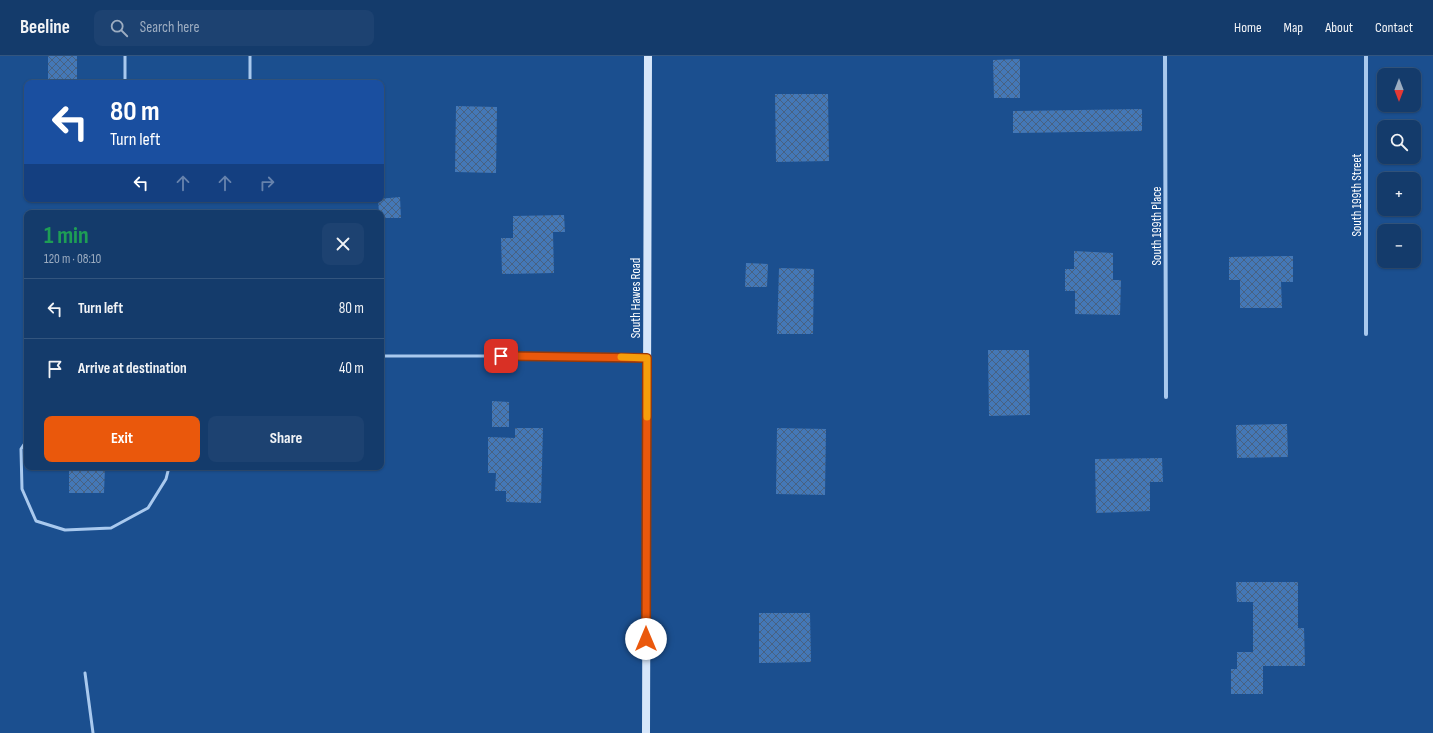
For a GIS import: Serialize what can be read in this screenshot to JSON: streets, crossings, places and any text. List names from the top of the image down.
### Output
{
  "streets": {
    "main road": ["South Hawes Road"],
    "street": ["South 199th Street", "South 199th Place"]
  },
  "north": "bottom",
  "page": {
    "header": "Beeline",
    "search": "Search here",
    "nav": [
      "Home",
      "Map",
      "About",
      "Contact"
    ],
    "map_buttons": ["+", "−"],
    "turn": ["80 m", "Turn left"],
    "heading": ["1 min", "120 m · 08:10"],
    "list": [
      {
        "name": "Turn left",
        "value": "80 m"
      },
      {
        "name": "Arrive at destination",
        "value": "40 m"
      }
    ],
    "buttons": ["Exit", "Share"]
  }
}
